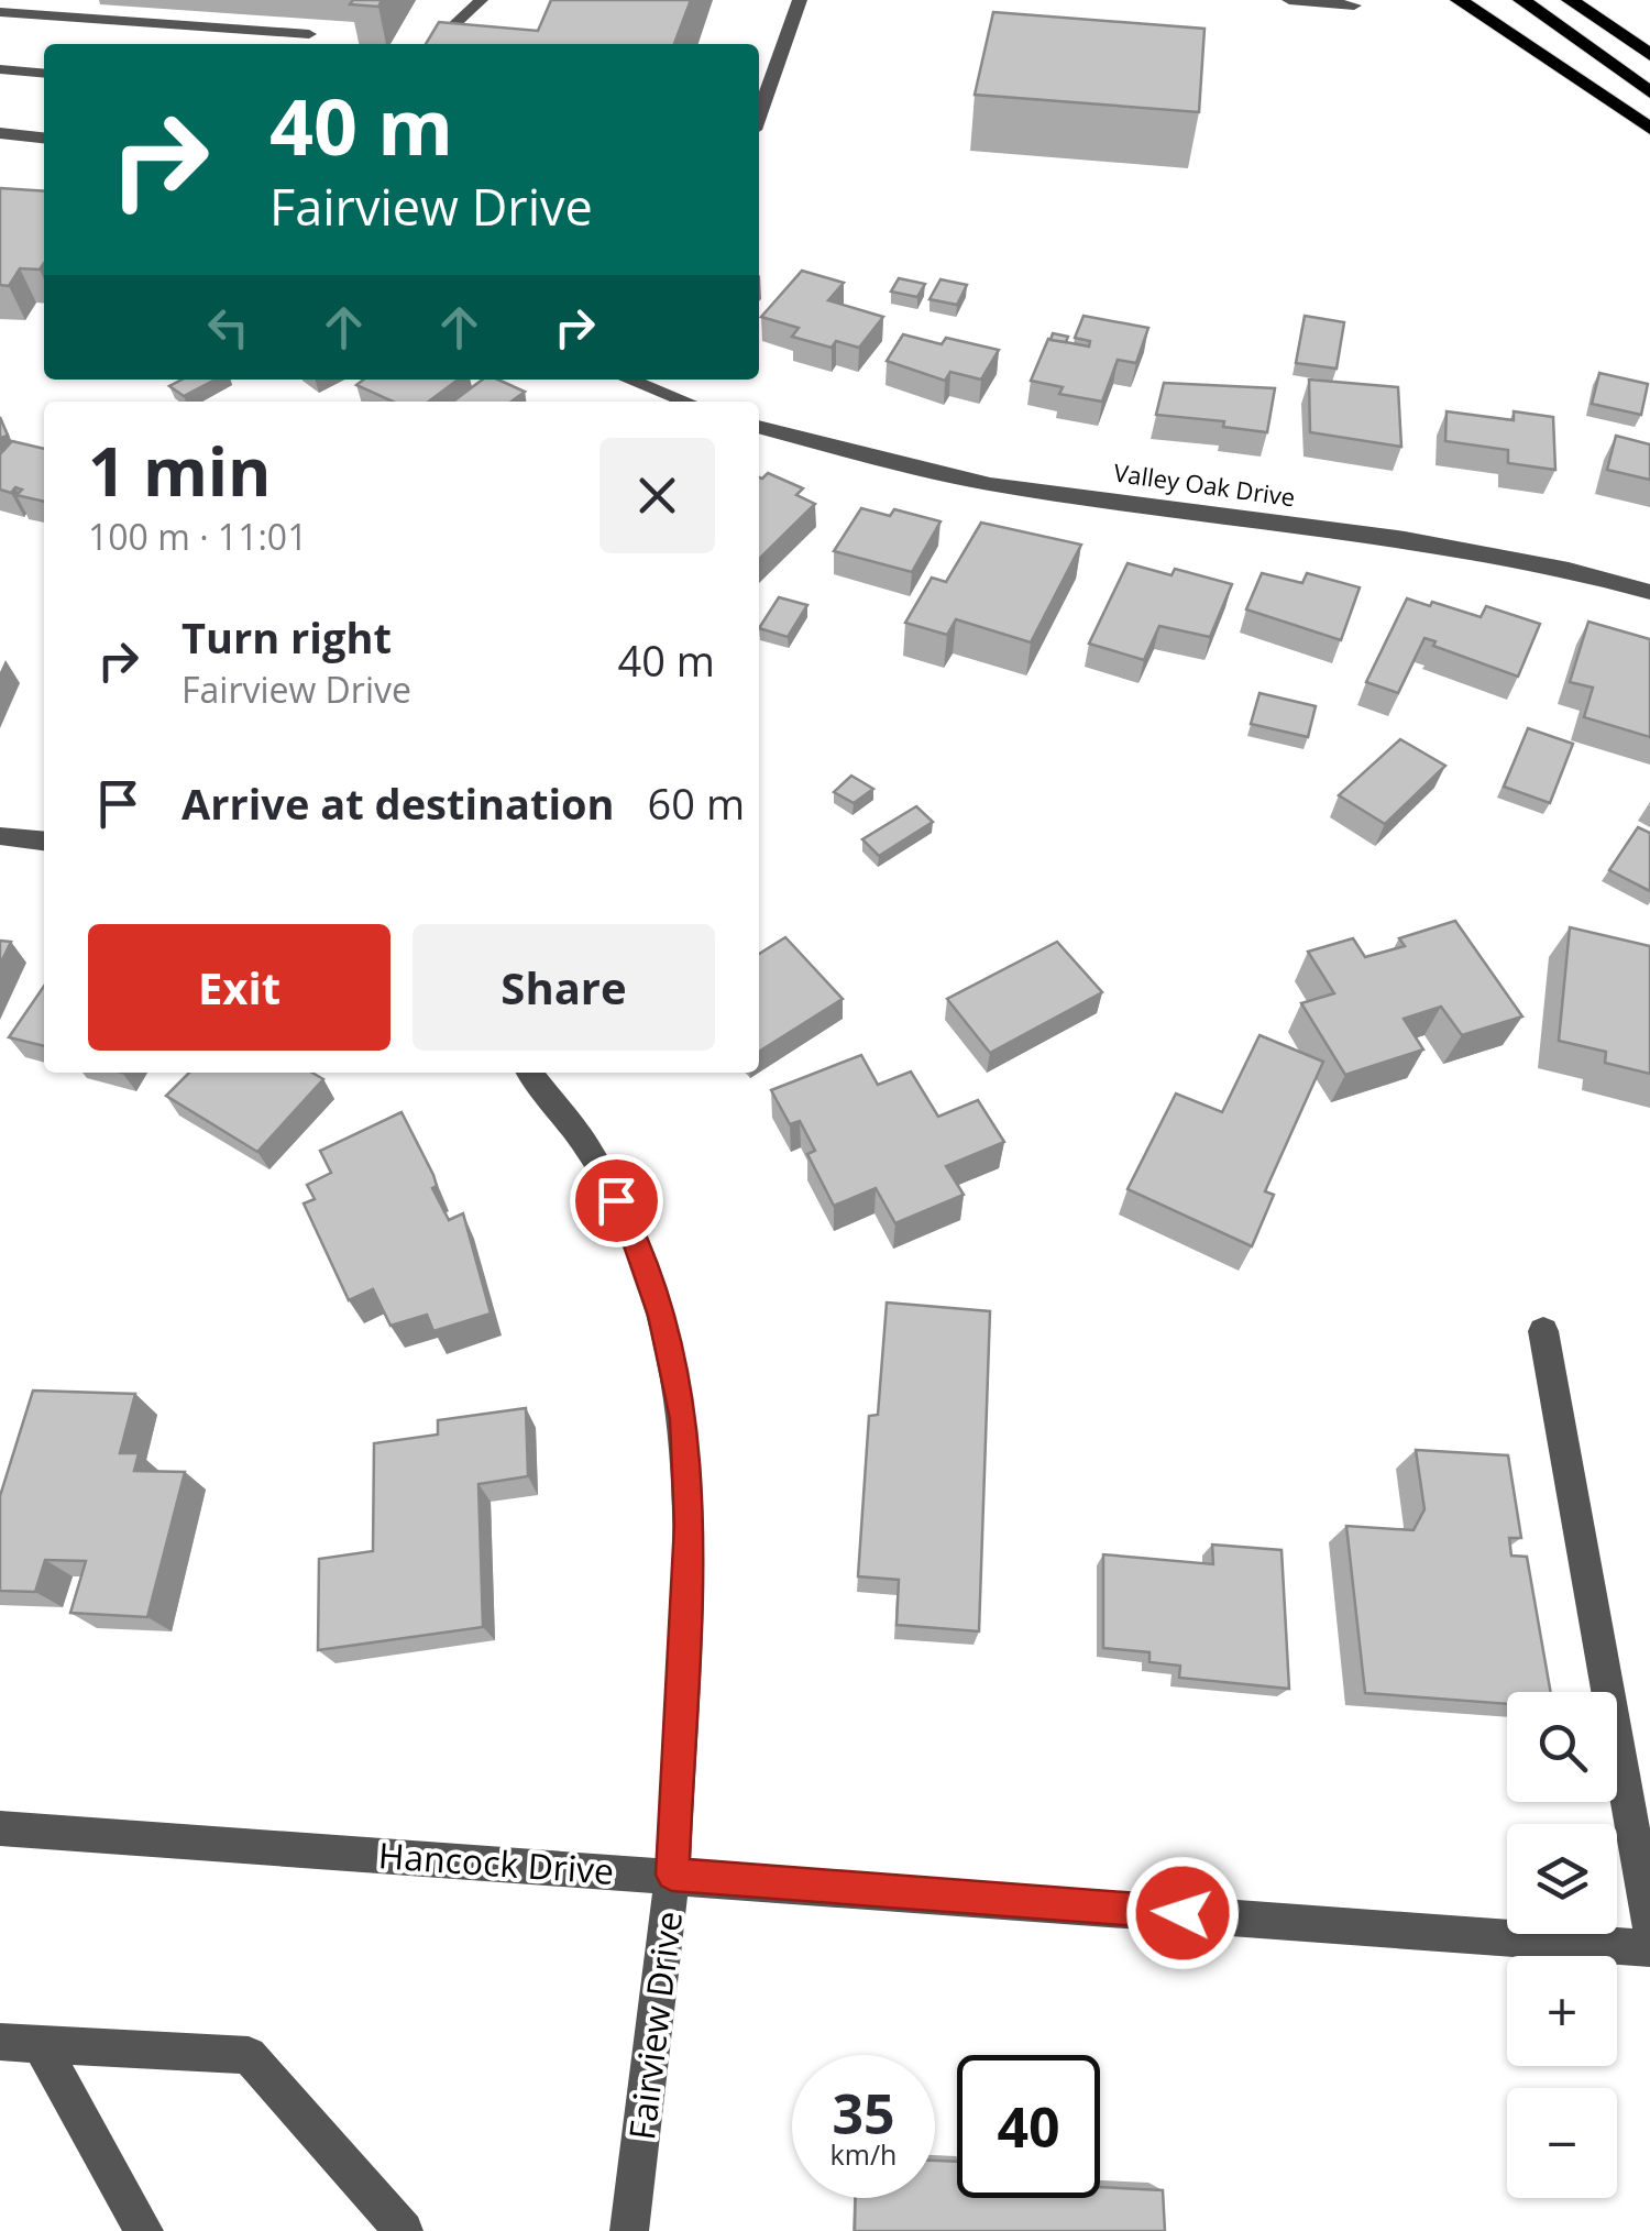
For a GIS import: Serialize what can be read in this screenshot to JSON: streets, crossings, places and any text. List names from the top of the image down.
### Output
{
  "streets": {
    "street": ["Valley Oak Drive", "Hancock Drive", "Fairview Drive"]
  },
  "crossings": [
    ["Hancock Drive", "Fairview Drive"]
  ],
  "page": {
    "turn": ["40 m", "Fairview Drive"],
    "heading": ["1 min", "100 m · 11:01"],
    "list": [
      {
        "name": "Turn right",
        "note": "Fairview Drive",
        "value": "40 m"
      },
      {
        "name": "Arrive at destination",
        "value": "60 m"
      }
    ],
    "buttons": ["Exit", "Share"],
    "map_buttons": ["+", "−"],
    "speed": "35 km/h",
    "limit": "40"
  }
}
